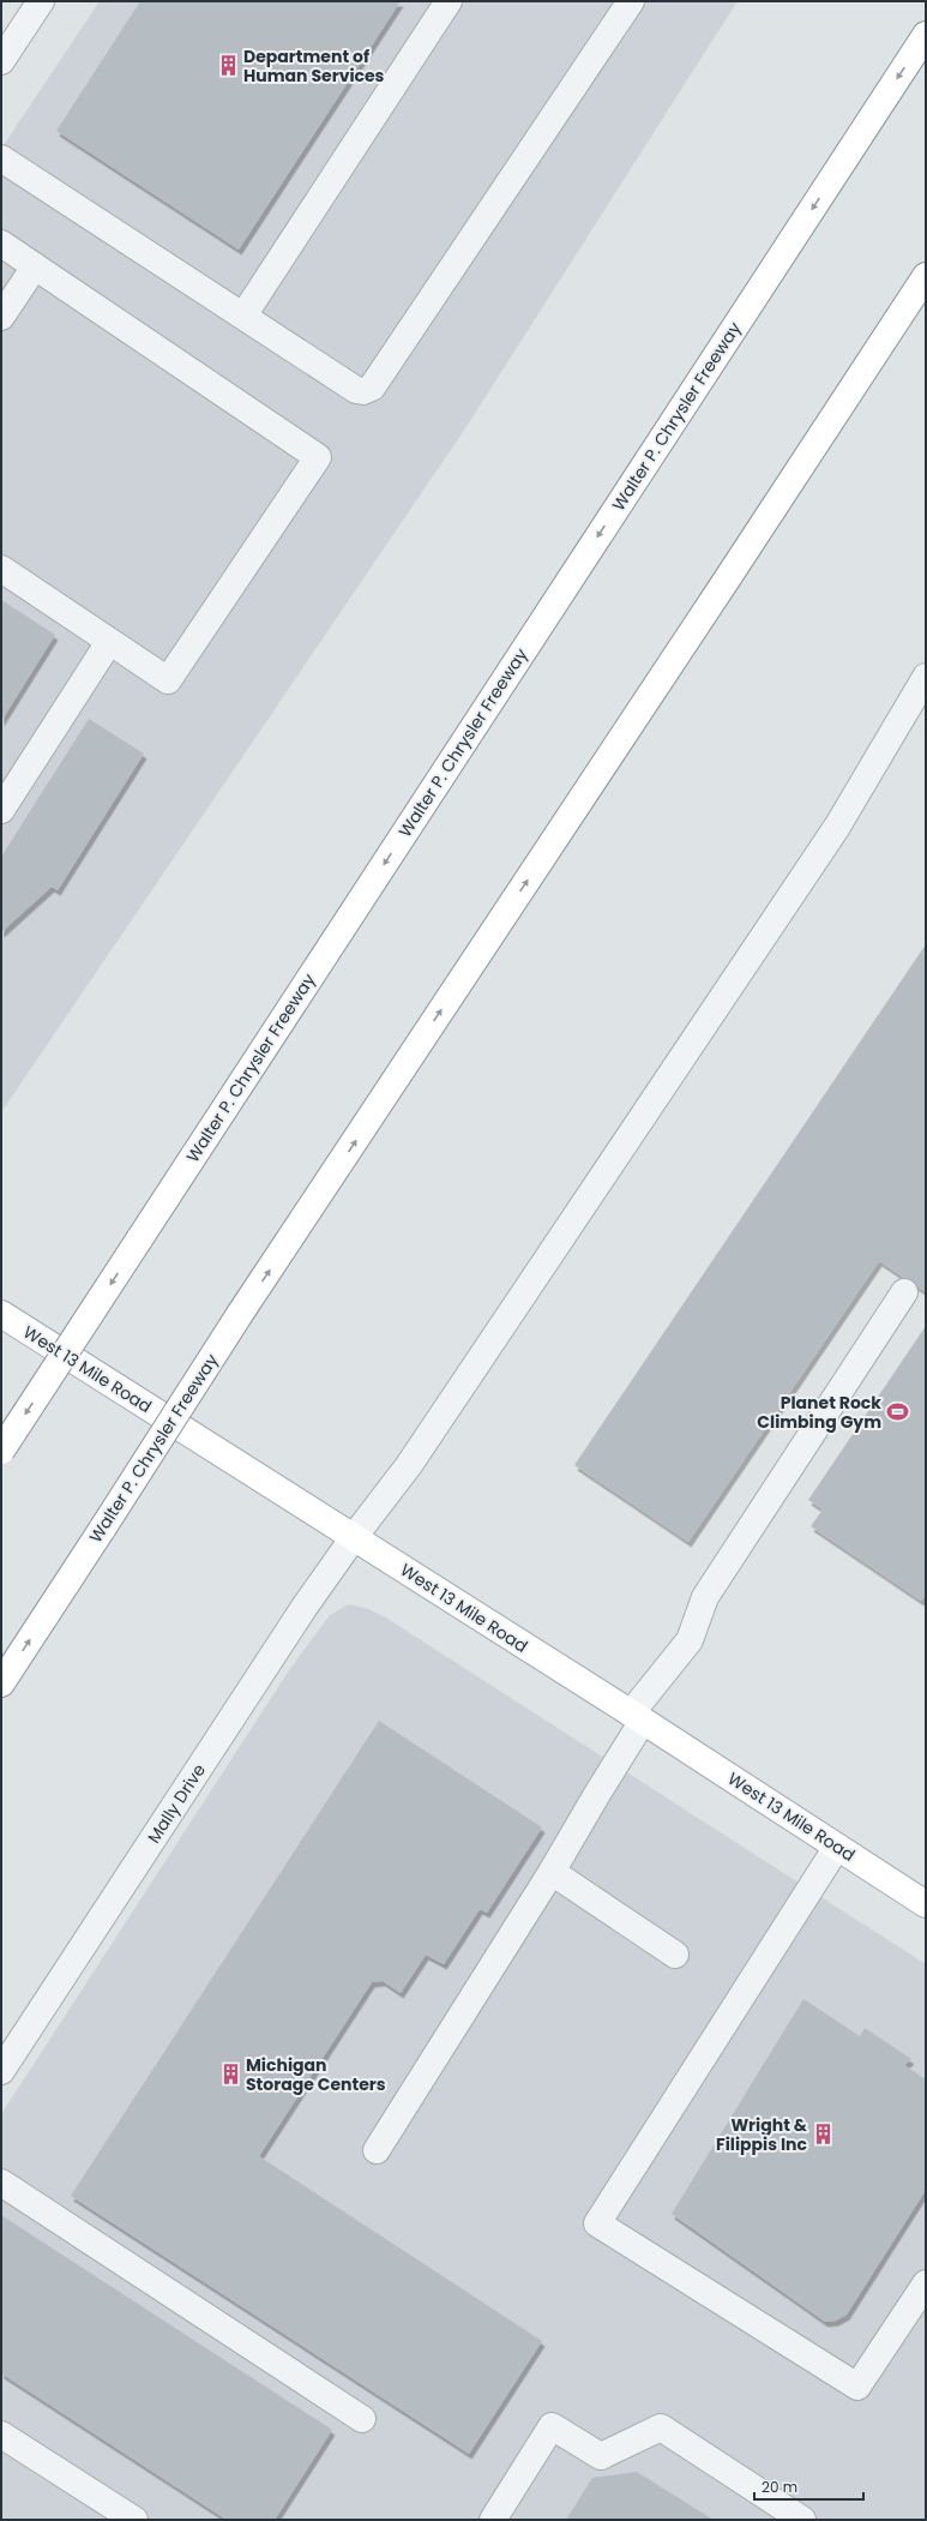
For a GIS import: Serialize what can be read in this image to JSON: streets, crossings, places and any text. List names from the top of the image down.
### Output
{
  "streets": {
    "main road": ["Walter P. Chrysler Freeway", "West 13 Mile Road"],
    "street": ["Mally Drive"]
  },
  "crossings": [
    ["West 13 Mile Road", "Mally Drive"]
  ],
  "places": {
    "building": ["Department of Human Services", "Michigan Storage Centers", "Wright & Filippis Inc"],
    "sports": ["Planet Rock Climbing Gym"]
  },
  "scale_bar": "20 m"
}
